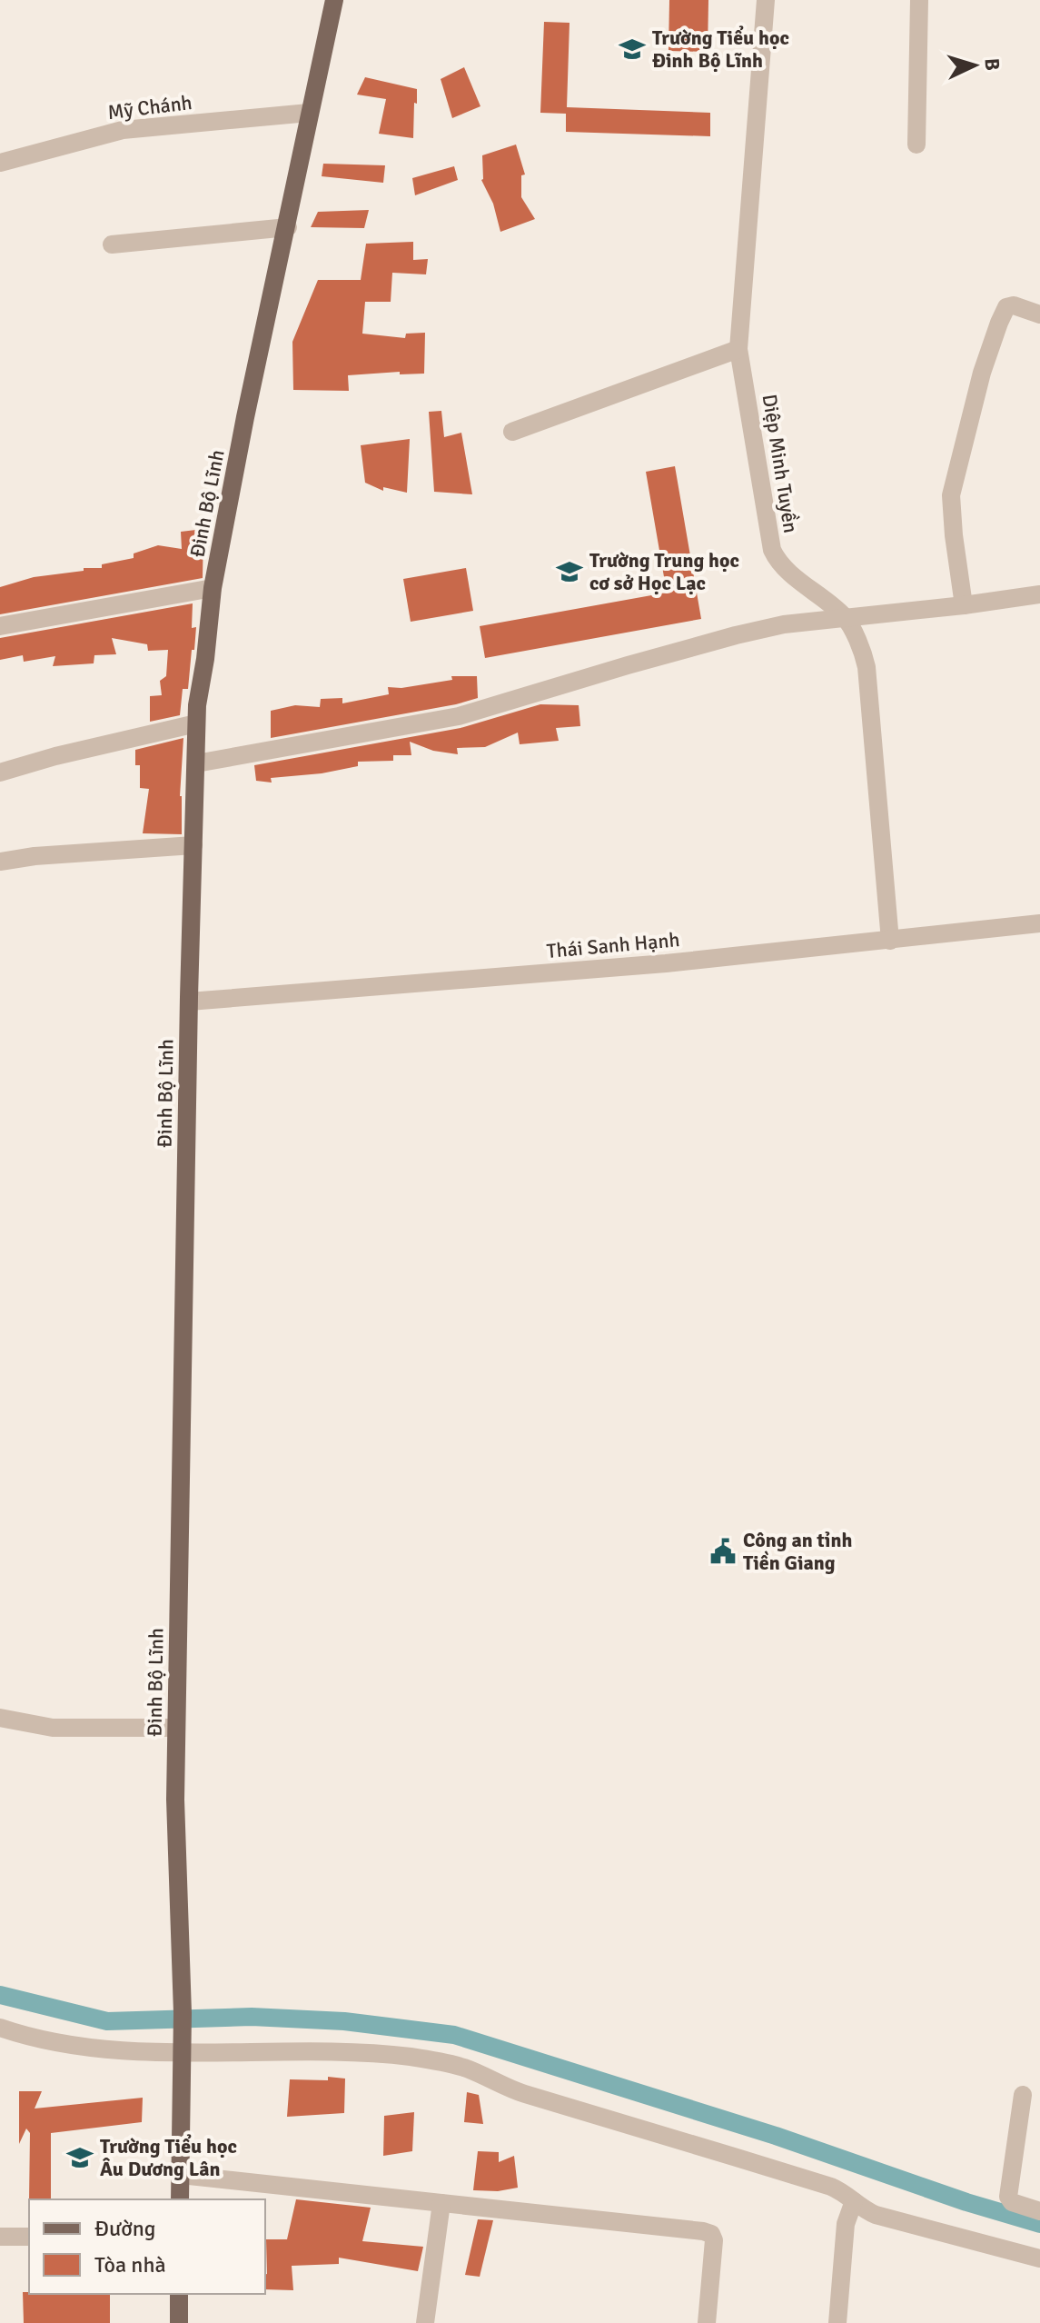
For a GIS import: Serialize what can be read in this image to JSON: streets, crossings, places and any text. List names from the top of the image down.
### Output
{
  "streets": {
    "main road": ["Đinh Bộ Lĩnh"],
    "street": ["Mỹ Chánh", "Diệp Minh Tuyền", "Thái Sanh Hạnh"]
  },
  "crossings": [
    ["Mỹ Chánh", "Đinh Bộ Lĩnh"],
    ["Diệp Minh Tuyền", "Thái Sanh Hạnh"],
    ["Đinh Bộ Lĩnh", "Thái Sanh Hạnh"]
  ],
  "places": {
    "school or university": ["Trường Tiểu học Đinh Bộ Lĩnh", "Trường Trung học cơ sở Học Lạc", "Trường Tiểu học Âu Dương Lân"],
    "public building": ["Công an tỉnh Tiền Giang"]
  },
  "legend": ["Đường", "Tòa nhà"],
  "north": "right"
}
